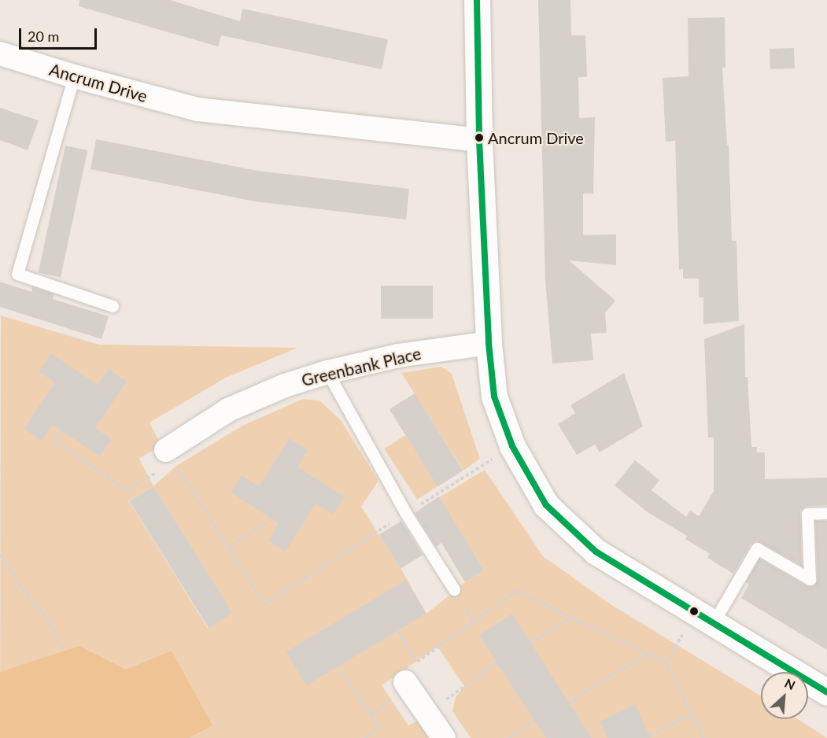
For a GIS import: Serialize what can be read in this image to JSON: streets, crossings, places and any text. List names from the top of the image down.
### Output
{
  "streets": {
    "street": ["Ancrum Drive", "Greenbank Place"]
  },
  "places": ["Ancrum Drive"],
  "scale_bar": "20 m",
  "north": "top right"
}
